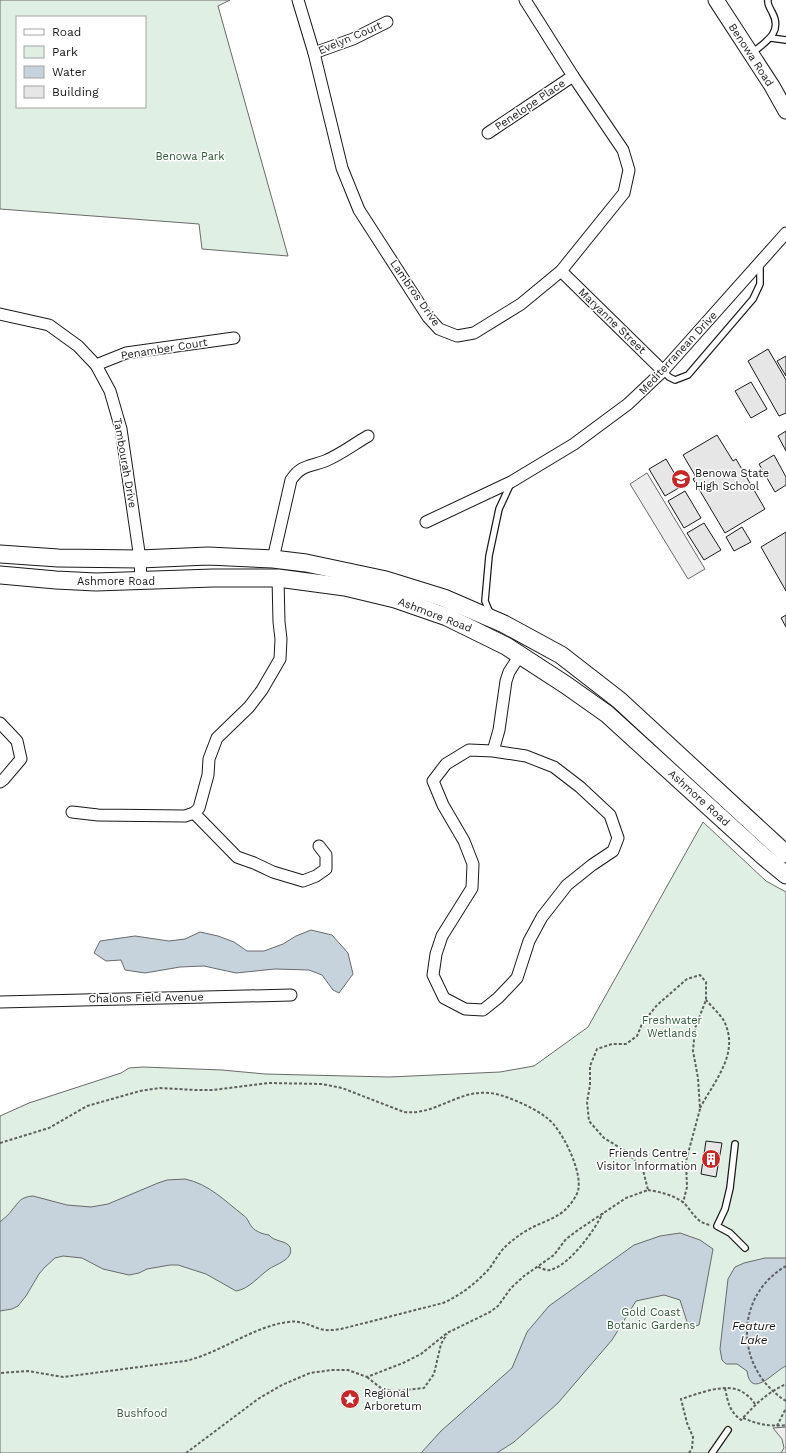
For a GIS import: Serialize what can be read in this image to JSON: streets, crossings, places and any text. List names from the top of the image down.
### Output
{
  "streets": {
    "main road": ["Benowa Road", "Ashmore Road"],
    "street": [
      "Evelyn Court",
      "Penelope Place",
      "Lambros Drive",
      "Maryanne Street",
      "Penamber Court",
      "Mediterranean Drive",
      "Tambourah Drive",
      "Chalons Field Avenue"
    ]
  },
  "crossings": [
    ["Evelyn Court", "Lambros Drive"],
    ["Penelope Place", "Lambros Drive"],
    ["Lambros Drive", "Maryanne Street"],
    ["Maryanne Street", "Mediterranean Drive"],
    ["Penamber Court", "Tambourah Drive"],
    ["Tambourah Drive", "Ashmore Road"]
  ],
  "water": ["Feature Lake"],
  "parks": [
    "Benowa Park",
    "Freshwater Wetlands",
    "Gold Coast Botanic Gardens",
    "Bushfood"
  ],
  "places": {
    "school or university": ["Benowa State High School"],
    "building": ["Friends Centre - Visitor Information"],
    "place": ["Regional Arboretum"]
  },
  "legend": [
    "Road",
    "Park",
    "Water",
    "Building"
  ]
}
